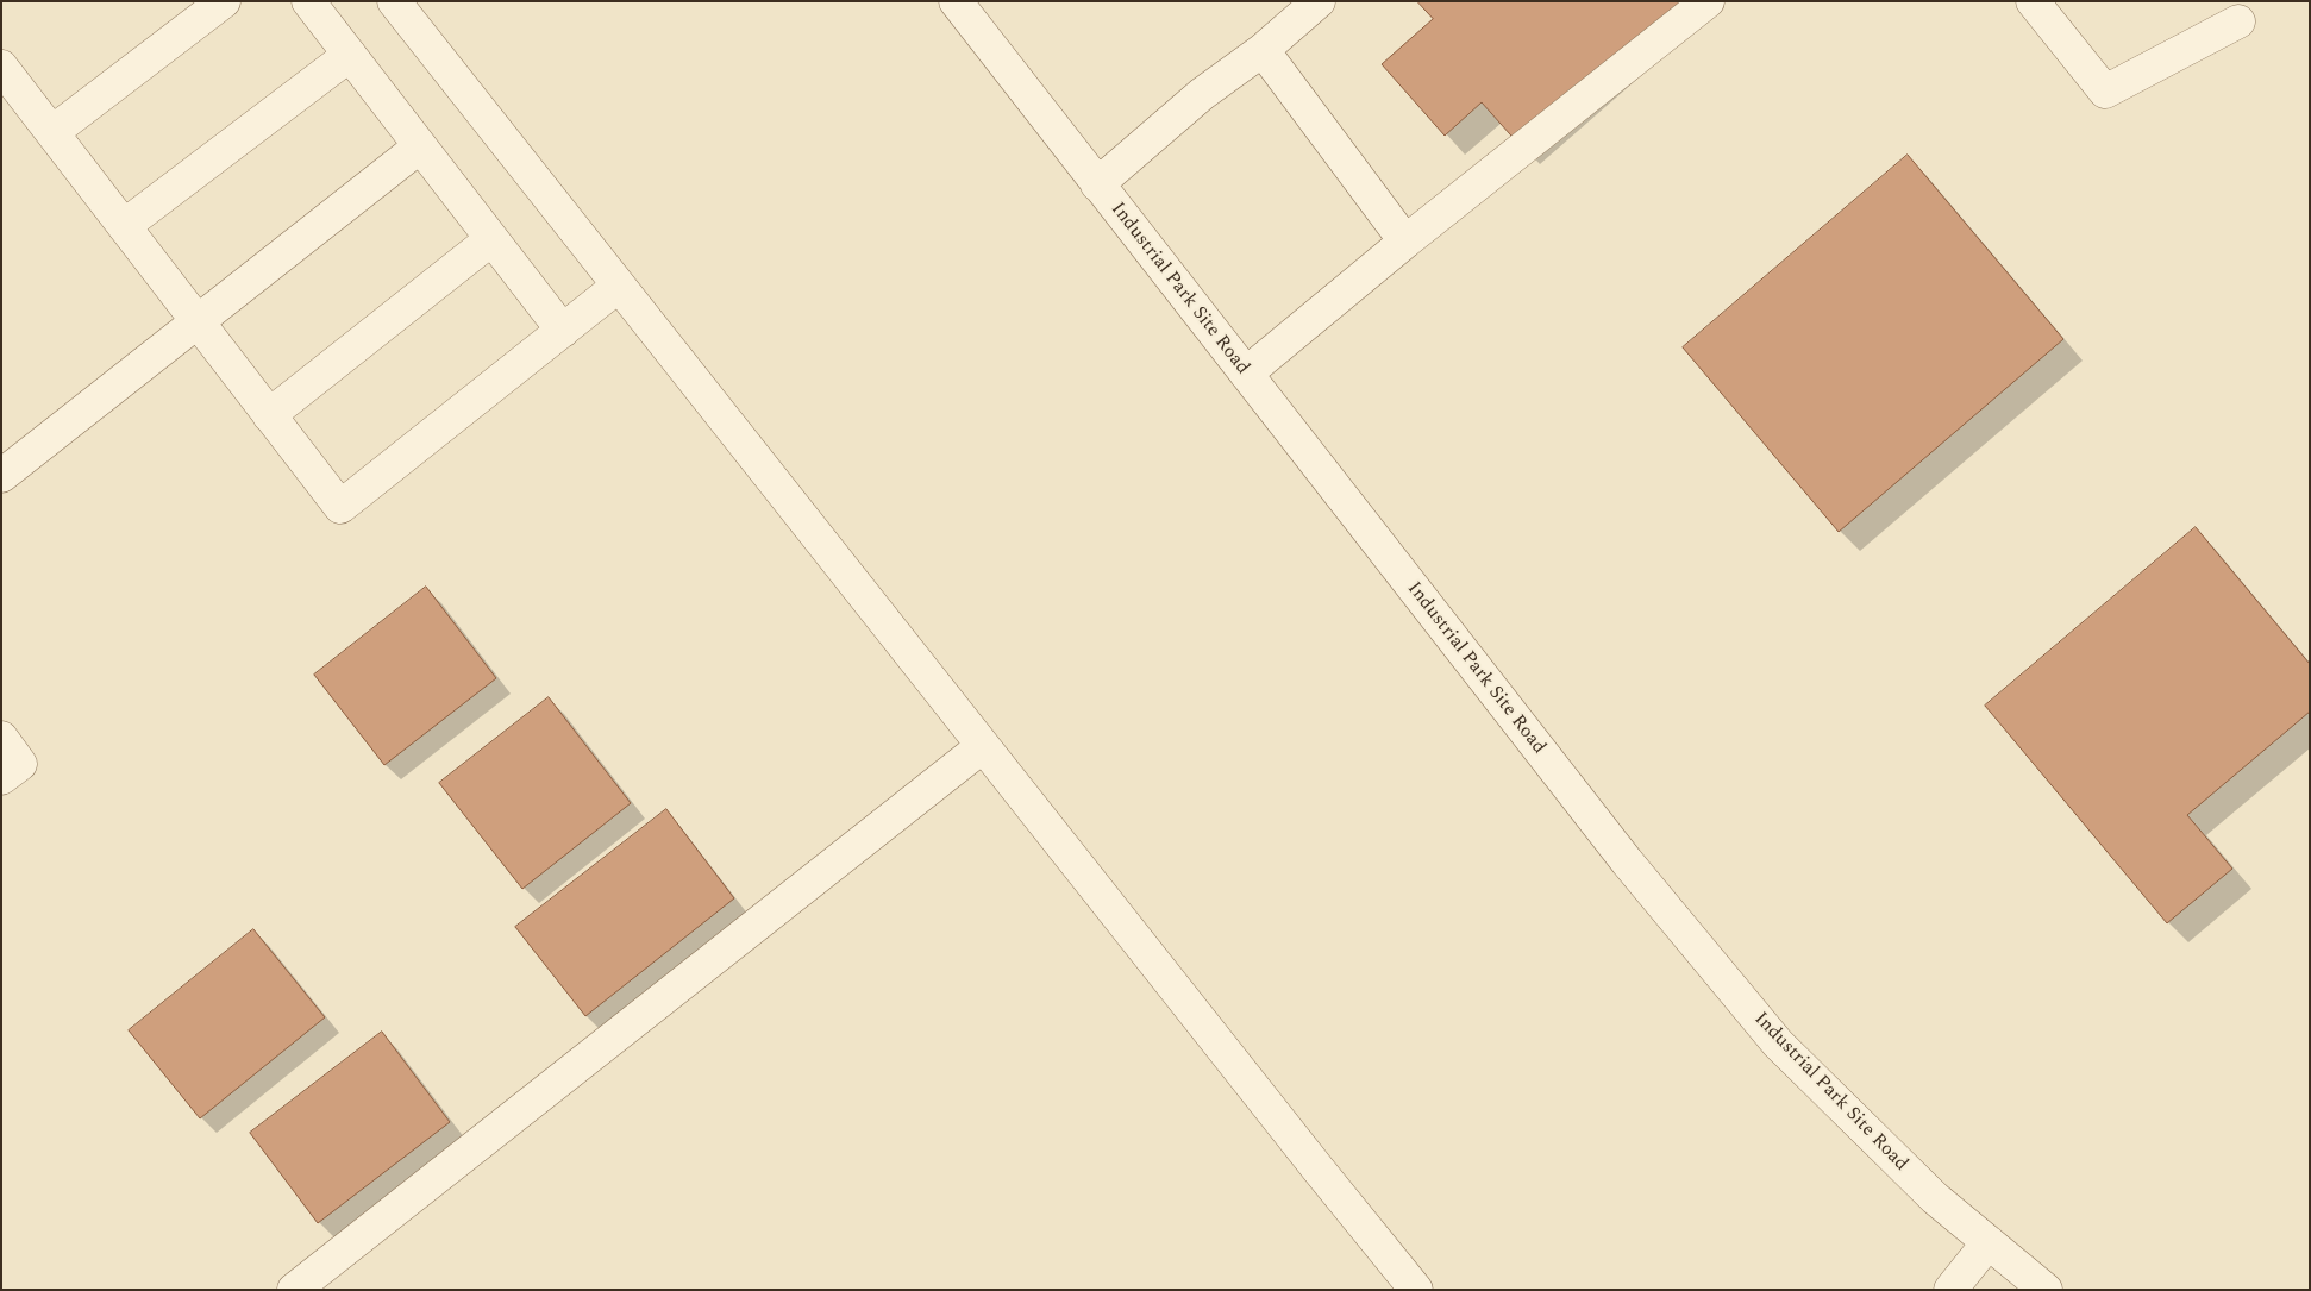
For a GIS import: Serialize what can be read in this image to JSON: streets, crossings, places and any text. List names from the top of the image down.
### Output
{
  "streets": {
    "street": ["Industrial Park Site Road"]
  }
}
